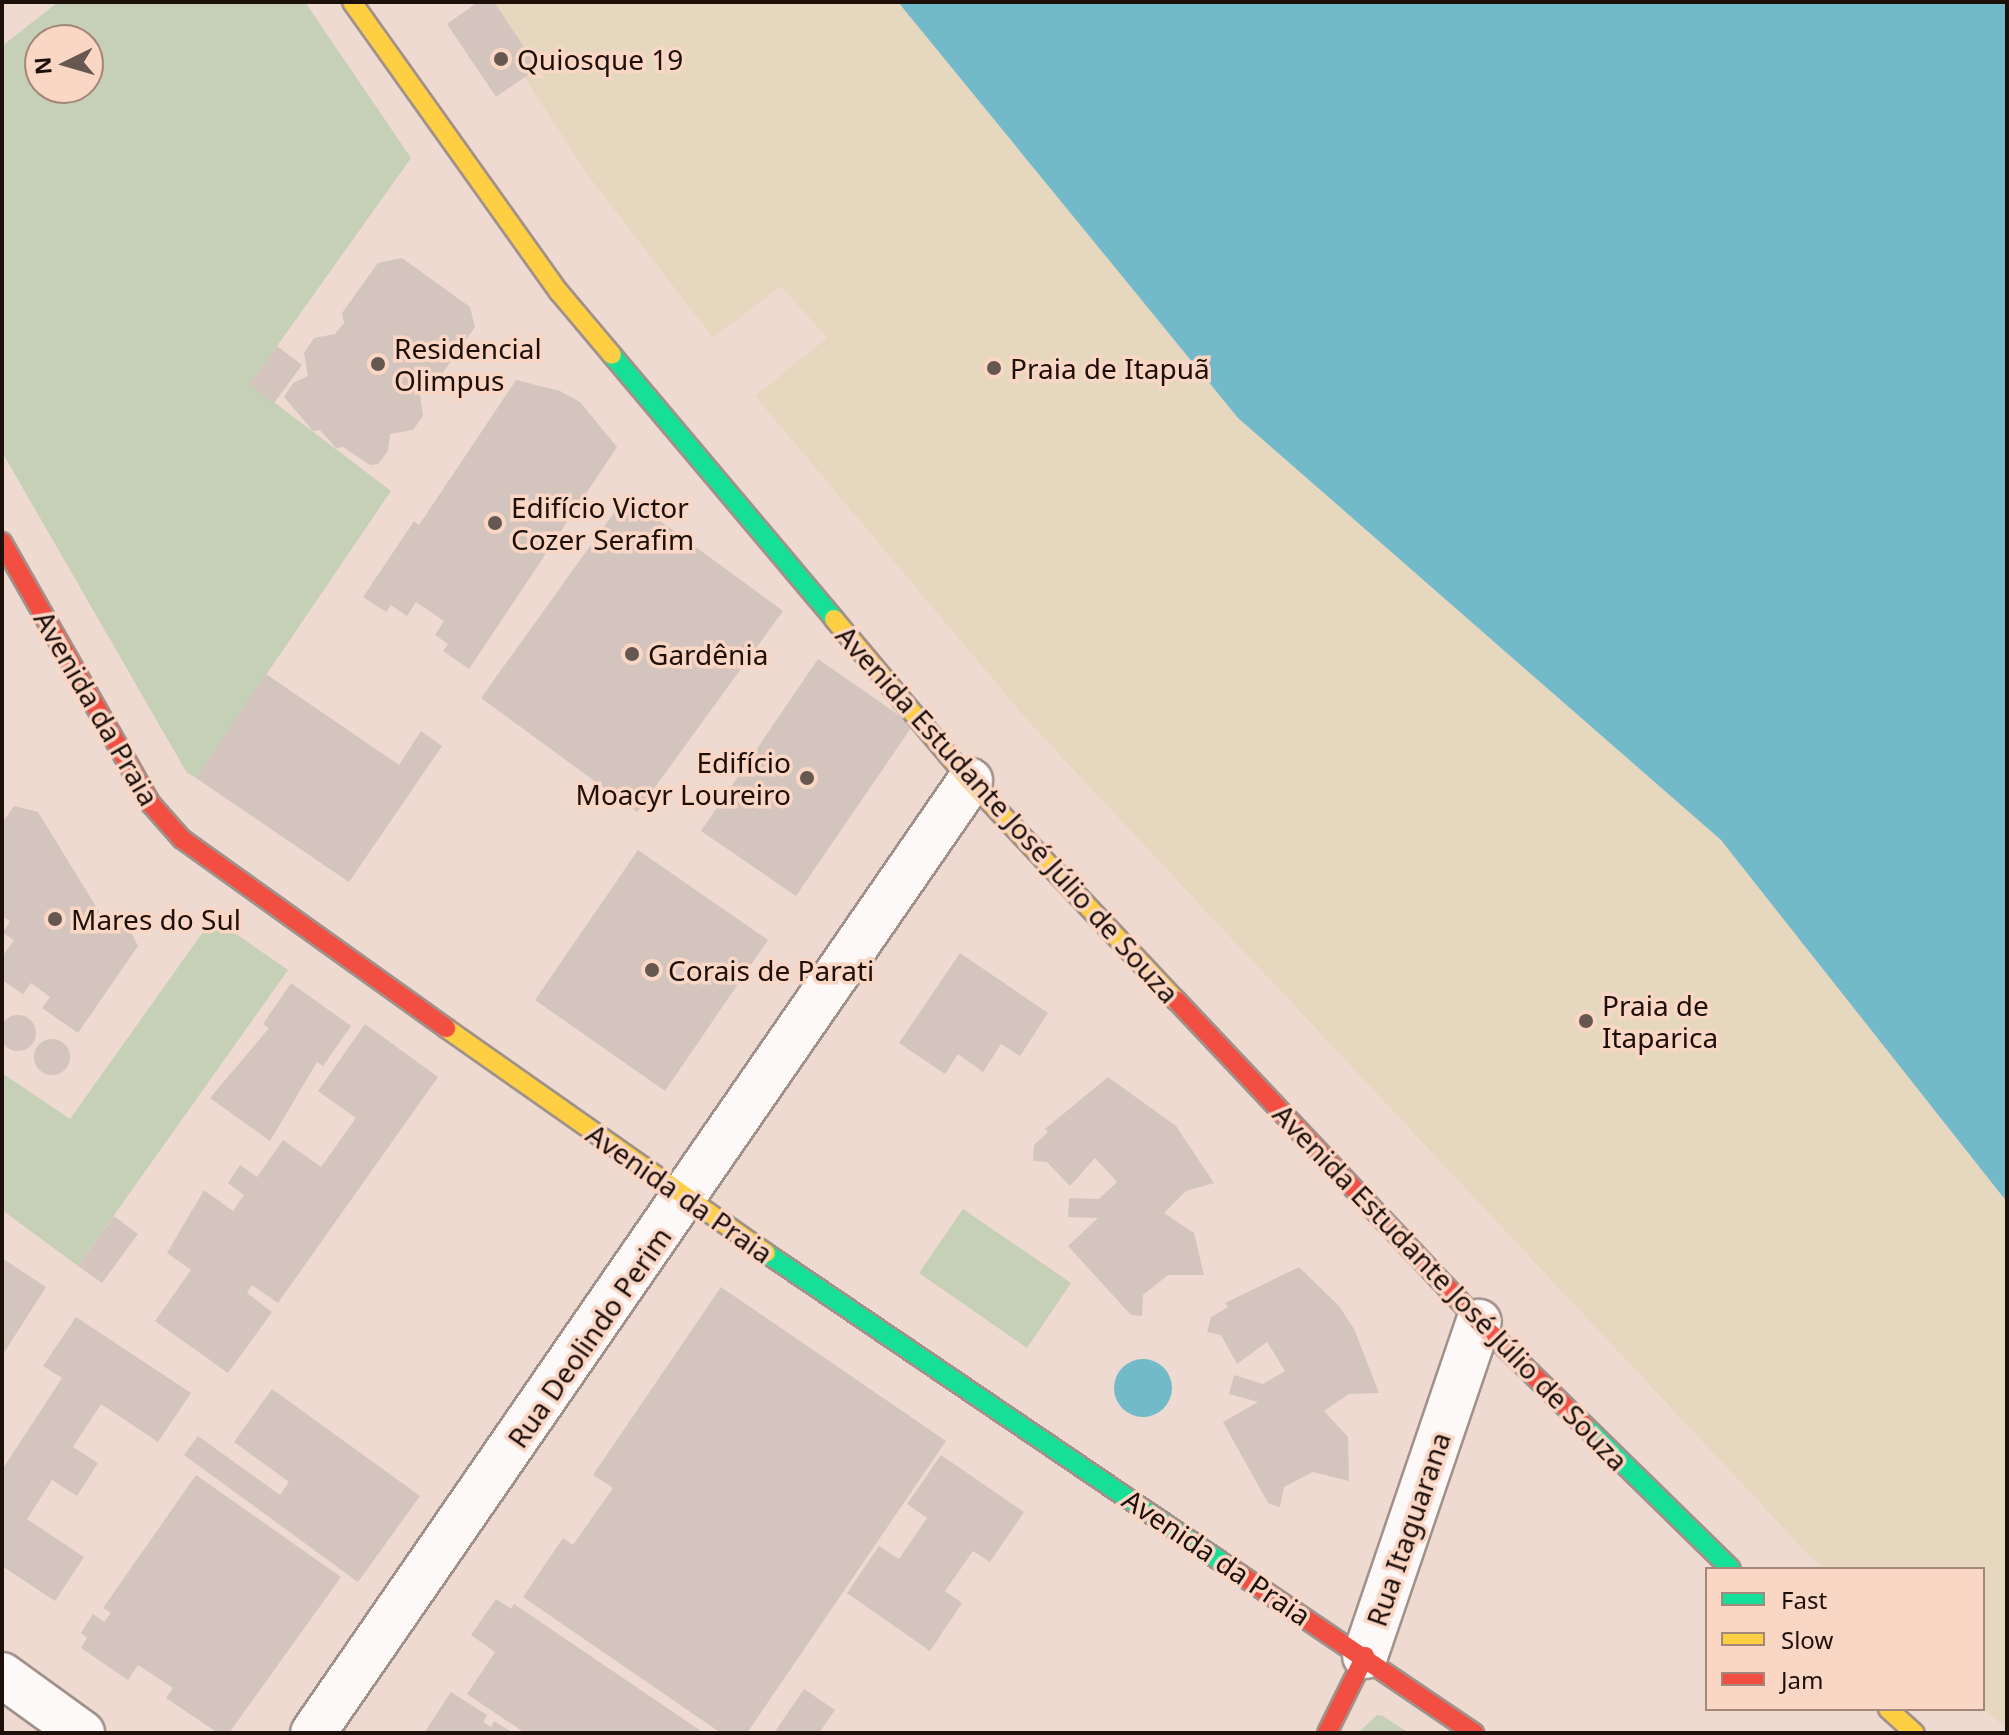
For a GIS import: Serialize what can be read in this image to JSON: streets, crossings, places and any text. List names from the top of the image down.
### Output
{
  "streets": {
    "street": [
      "Avenida da Praia",
      "Avenida Estudante José Júlio de Souza",
      "Rua Deolindo Perim",
      "Rua Itaguarana"
    ]
  },
  "crossings": [
    ["Avenida da Praia", "Rua Deolindo Perim"],
    ["Avenida da Praia", "Rua Itaguarana"],
    ["Avenida Estudante José Júlio de Souza", "Rua Deolindo Perim"],
    ["Avenida Estudante José Júlio de Souza", "Rua Itaguarana"]
  ],
  "places": [
    "Quiosque 19",
    "Residencial Olimpus",
    "Praia de Itapuã",
    "Edifício Victor Cozer Serafim",
    "Gardênia",
    "Edifício Moacyr Loureiro",
    "Mares do Sul",
    "Corais de Parati",
    "Praia de Itaparica"
  ],
  "legend": ["Fast", "Slow", "Jam"],
  "north": "left"
}
